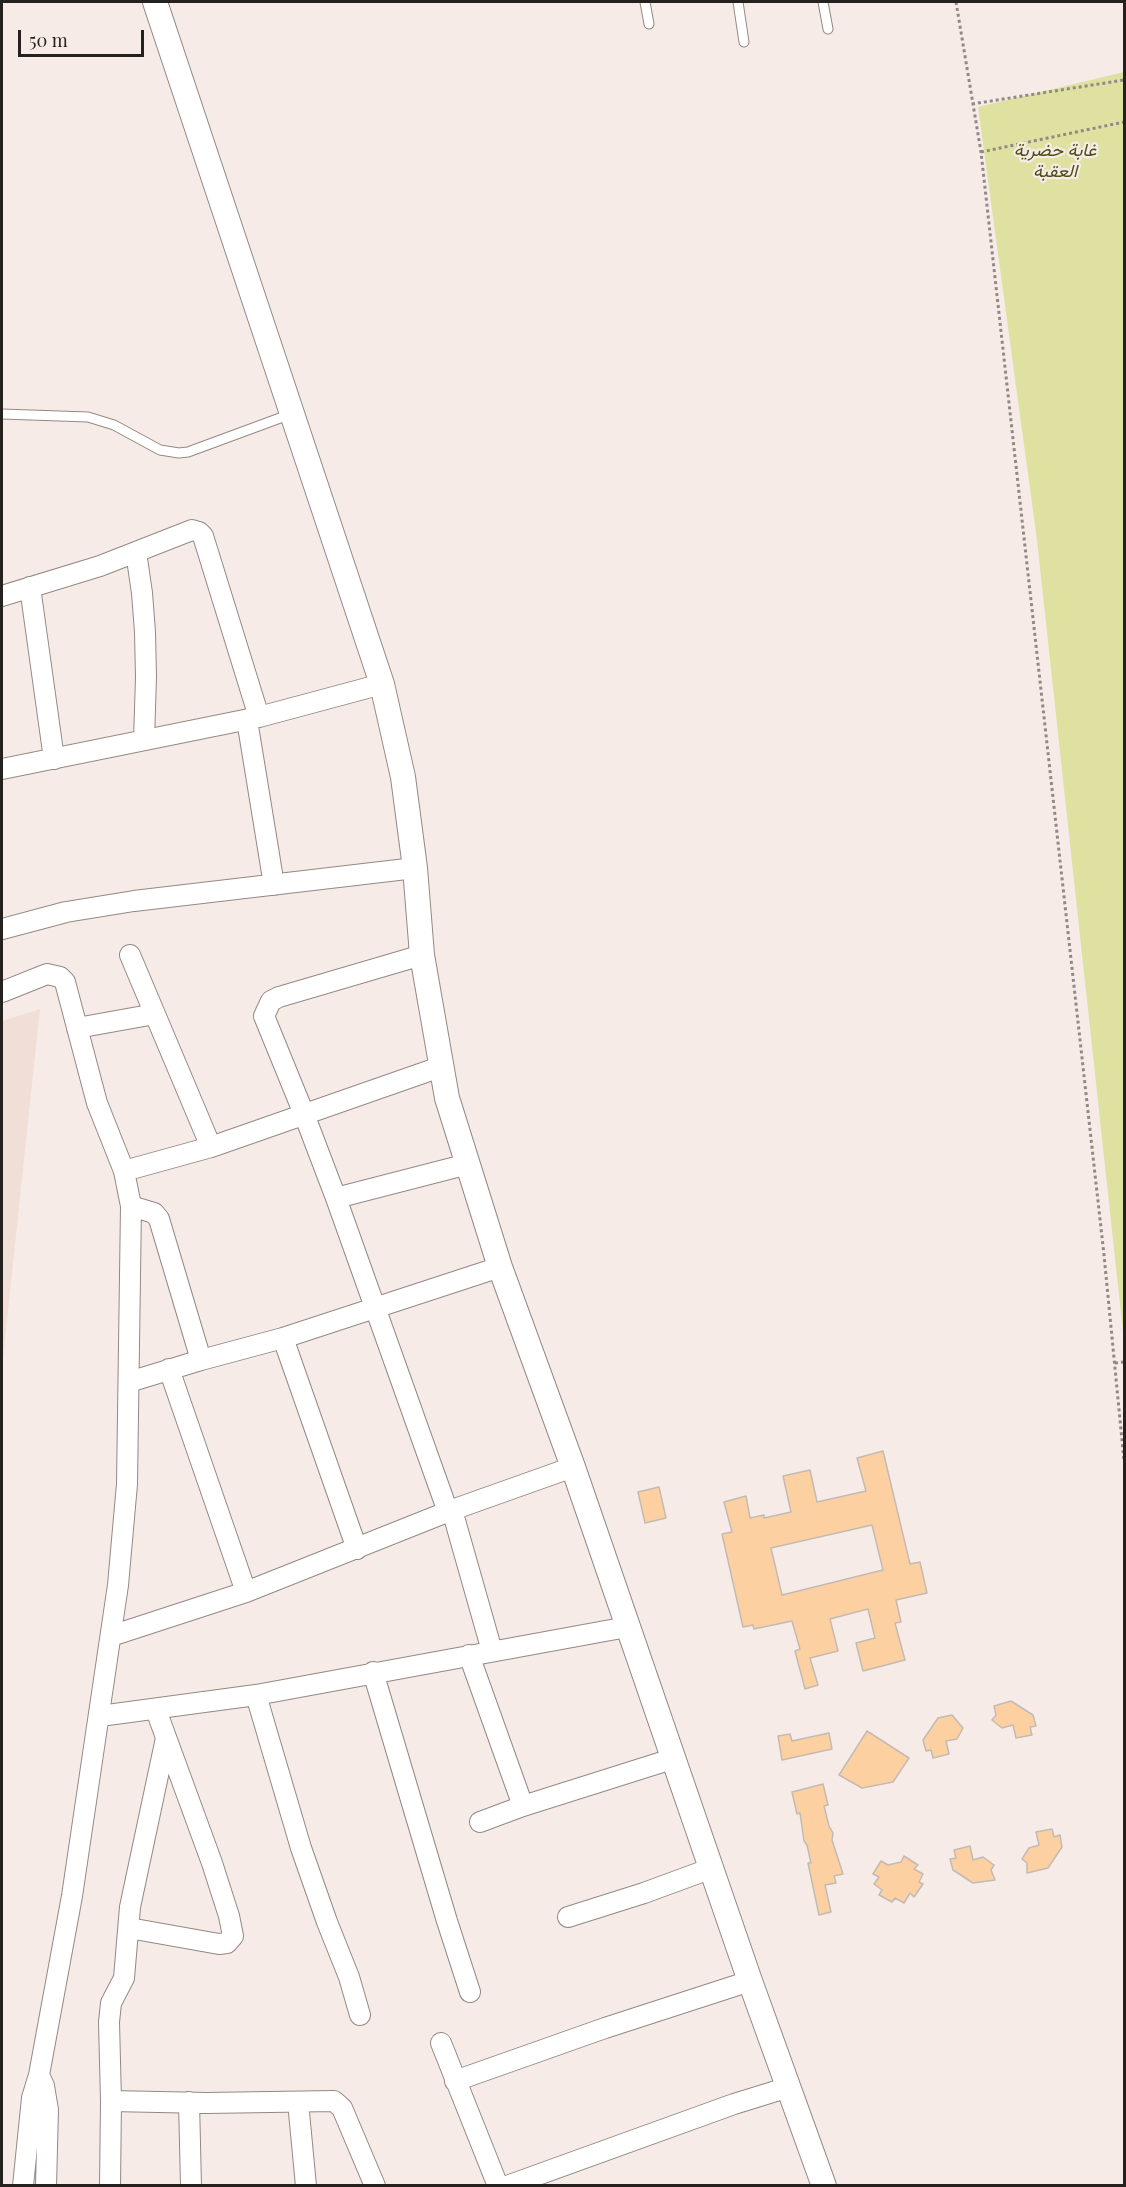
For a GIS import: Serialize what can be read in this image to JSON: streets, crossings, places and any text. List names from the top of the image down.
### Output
{
  "parks": ["غابة حضرية العقبة"],
  "scale_bar": "50 m"
}
